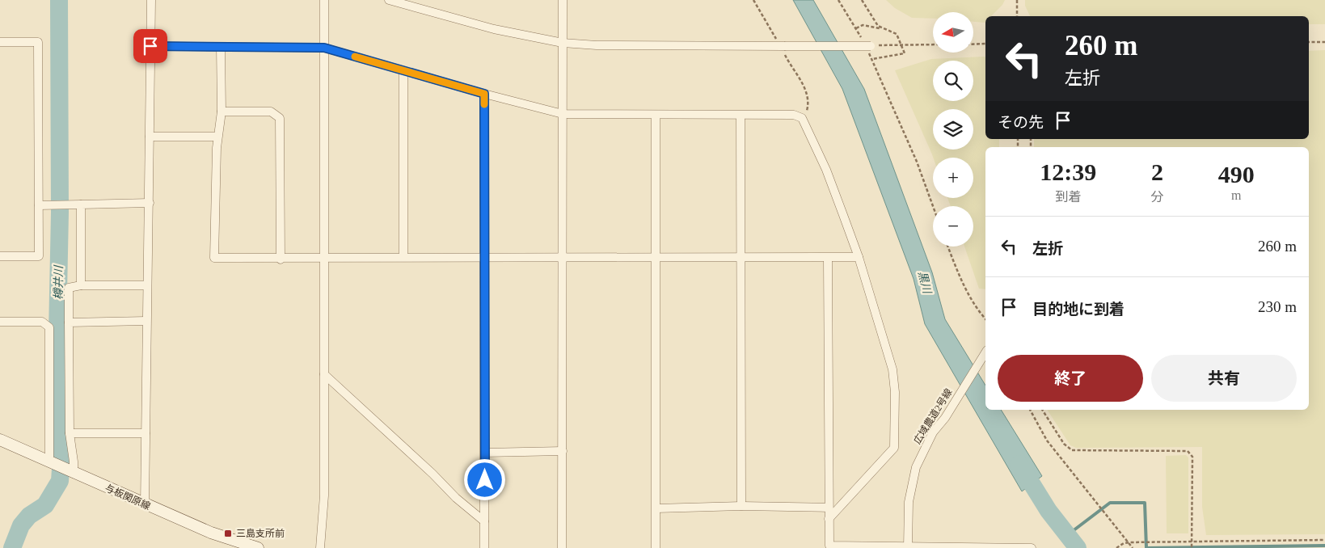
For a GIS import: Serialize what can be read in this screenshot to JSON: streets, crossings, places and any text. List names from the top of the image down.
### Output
{
  "streets": {
    "main road": ["与板関原線"],
    "street": ["広域農道2号線"]
  },
  "water": ["黒川", "樽井川"],
  "places": {
    "transit": ["三島支所前"]
  },
  "north": "left",
  "page": {
    "map_buttons": ["+", "−"],
    "turn": ["260 m", "左折"],
    "then": "その先",
    "eta": [
      "12:39",
      "到着",
      "2",
      "分",
      "490",
      "m"
    ],
    "list": [
      {
        "name": "左折",
        "value": "260 m"
      },
      {
        "name": "目的地に到着",
        "value": "230 m"
      }
    ],
    "buttons": ["終了", "共有"]
  }
}
